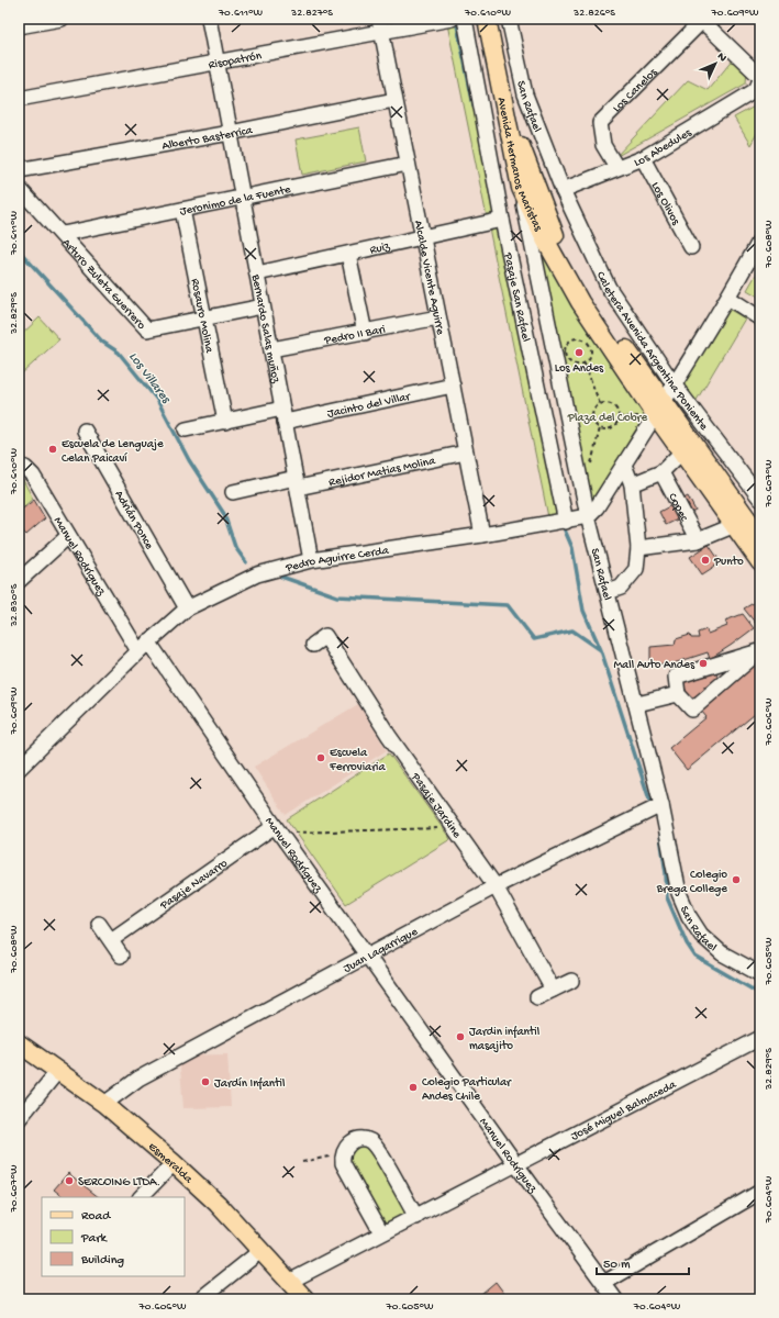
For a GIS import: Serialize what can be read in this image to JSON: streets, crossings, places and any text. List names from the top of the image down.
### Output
{
  "streets": {
    "main road": ["San Rafael", "Avenida Hermanos Maristas", "Esmeralda"],
    "street": [
      "Risopatrón",
      "Los Canelos",
      "Alberto Basterrica",
      "Los Abedules",
      "Jeronimo de la Fuente",
      "Los Olivos",
      "Ruiz",
      "Alcalde Vicente Aguirre",
      "Arturo Zuleta Guerrero",
      "Pasaje San Rafael",
      "Rosauro Molina",
      "Bernardo Salas muñoz",
      "Pedro II Bari",
      "Caletera Avenida Argentina Poniente",
      "Jacinto del Villar",
      "Rejidor Matias Molina",
      "Copec",
      "Adrián Ponce",
      "Manuel Rodríguez",
      "Pedro Aguirre Cerda",
      "Pasaje Jardine",
      "Pasaje Navarro",
      "Juan Lagarrigue",
      "José Miguel Balmaceda"
    ]
  },
  "crossings": [
    ["Risopatrón", "Alcalde Vicente Aguirre"],
    ["Risopatrón", "Bernardo Salas muñoz"],
    ["Los Canelos", "Los Abedules"],
    ["San Rafael", "Los Abedules"],
    ["San Rafael", "Avenida Hermanos Maristas"],
    ["San Rafael", "Caletera Avenida Argentina Poniente"],
    ["San Rafael", "Pedro Aguirre Cerda"],
    ["San Rafael", "Juan Lagarrigue"],
    ["Alberto Basterrica", "Alcalde Vicente Aguirre"],
    ["Alberto Basterrica", "Bernardo Salas muñoz"],
    ["Los Abedules", "Los Olivos"],
    ["Los Abedules", "Caletera Avenida Argentina Poniente"],
    ["Jeronimo de la Fuente", "Alcalde Vicente Aguirre"],
    ["Jeronimo de la Fuente", "Arturo Zuleta Guerrero"],
    ["Jeronimo de la Fuente", "Rosauro Molina"],
    ["Jeronimo de la Fuente", "Bernardo Salas muñoz"],
    ["Ruiz", "Alcalde Vicente Aguirre"],
    ["Ruiz", "Pasaje San Rafael"],
    ["Ruiz", "Bernardo Salas muñoz"],
    ["Alcalde Vicente Aguirre", "Pedro II Bari"],
    ["Alcalde Vicente Aguirre", "Jacinto del Villar"],
    ["Alcalde Vicente Aguirre", "Rejidor Matias Molina"],
    ["Alcalde Vicente Aguirre", "Pedro Aguirre Cerda"],
    ["Arturo Zuleta Guerrero", "Rosauro Molina"],
    ["Arturo Zuleta Guerrero", "Bernardo Salas muñoz"],
    ["Pasaje San Rafael", "Pedro Aguirre Cerda"],
    ["Rosauro Molina", "Jacinto del Villar"],
    ["Bernardo Salas muñoz", "Pedro II Bari"],
    ["Bernardo Salas muñoz", "Jacinto del Villar"],
    ["Bernardo Salas muñoz", "Rejidor Matias Molina"],
    ["Bernardo Salas muñoz", "Pedro Aguirre Cerda"],
    ["Adrián Ponce", "Pedro Aguirre Cerda"],
    ["Manuel Rodríguez", "Pedro Aguirre Cerda"],
    ["Manuel Rodríguez", "Pasaje Navarro"],
    ["Manuel Rodríguez", "Juan Lagarrigue"],
    ["Manuel Rodríguez", "José Miguel Balmaceda"],
    ["Pasaje Jardine", "Juan Lagarrigue"],
    ["Juan Lagarrigue", "Esmeralda"],
    ["José Miguel Balmaceda", "Esmeralda"]
  ],
  "water": ["Los Villares"],
  "parks": ["Plaza del Cobre"],
  "places": [
    "Los Andes",
    "Escuela de Lenguaje Celan Paicaví",
    "Punto",
    "Mall Auto Andes",
    "Escuela Ferroviaria",
    "Colegio Brega College",
    "Jardin infantil masajito",
    "Jardín Infantil",
    "Colegio Particular Andes Chile",
    "SERCOING LTDA."
  ],
  "legend": ["Road", "Park", "Building"],
  "scale_bar": "50 m",
  "north": "top right",
  "coordinates": [
    "70.611°W",
    "32.827°S",
    "70.610°W",
    "32.826°S",
    "70.609°W",
    "70.608°W",
    "32.829°S",
    "70.607°W",
    "32.830°S",
    "70.606°W",
    "70.605°W",
    "70.604°W"
  ]
}
